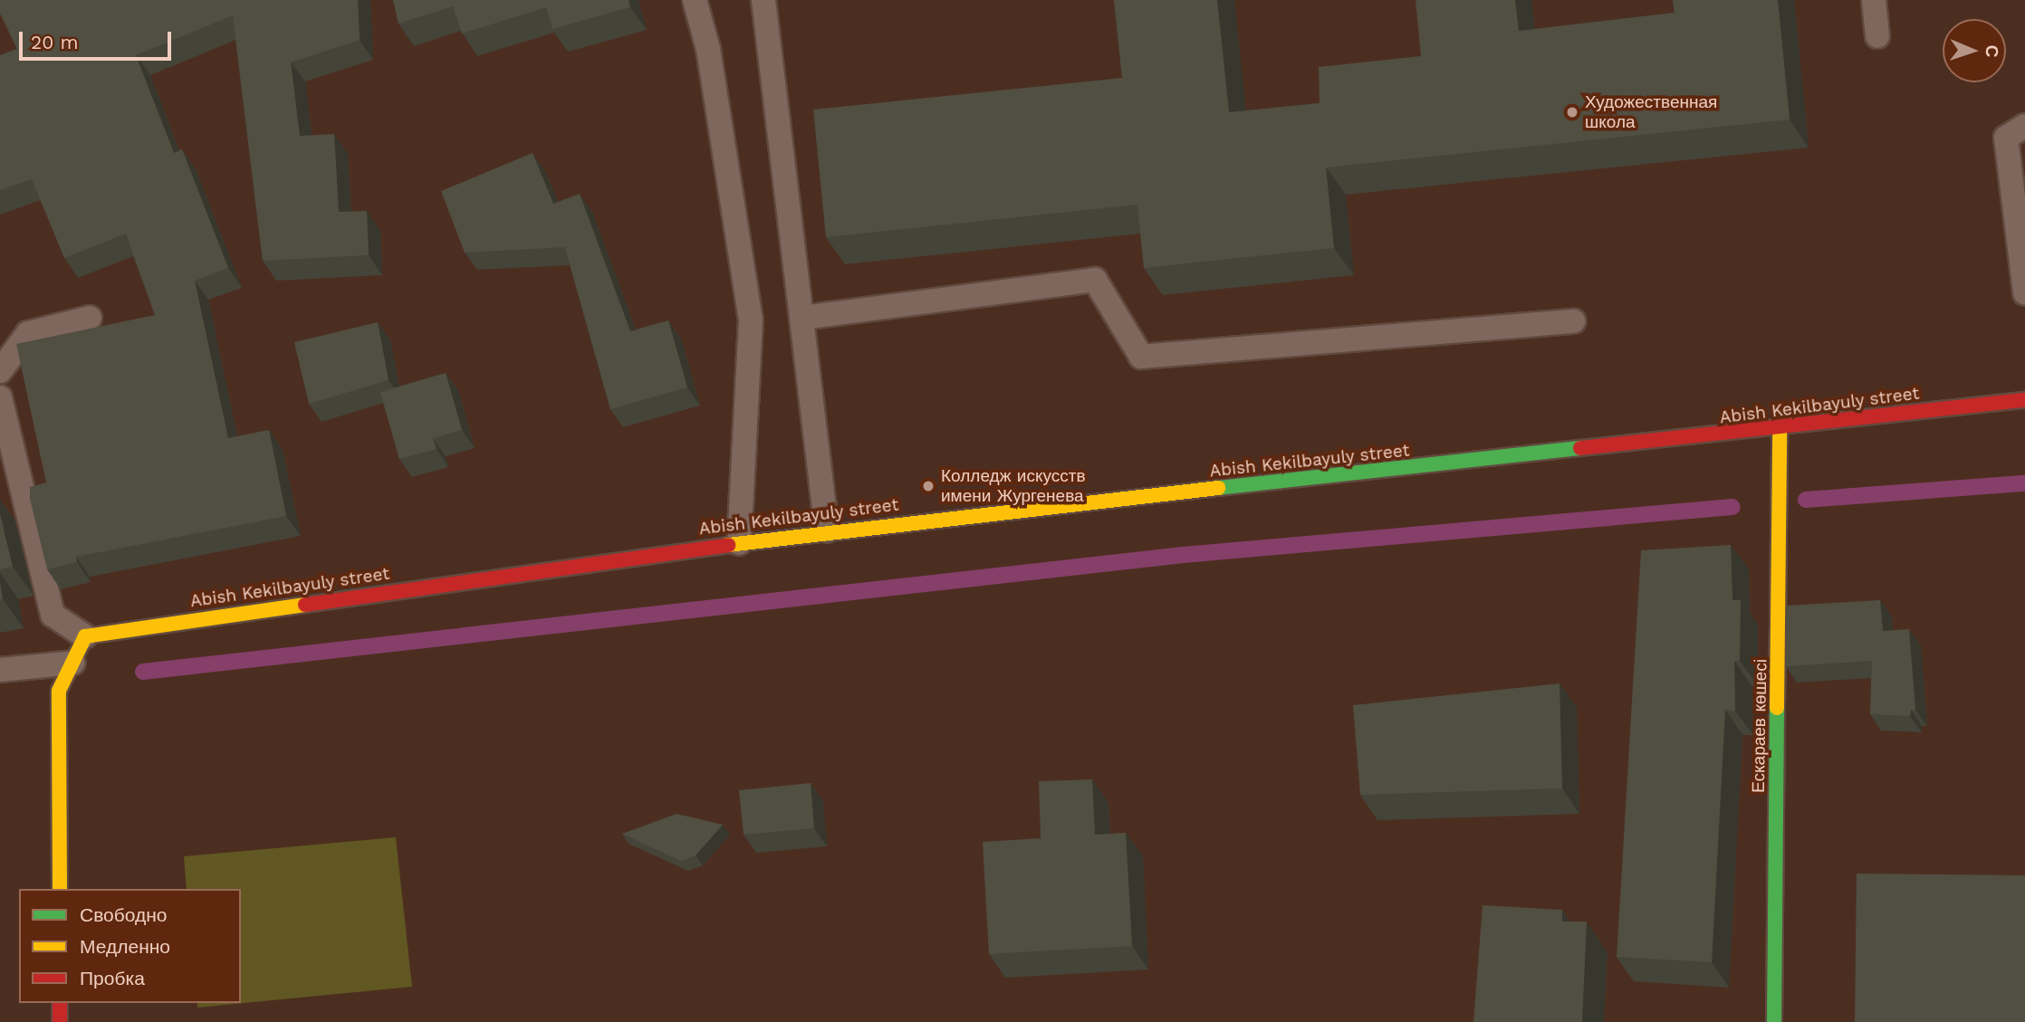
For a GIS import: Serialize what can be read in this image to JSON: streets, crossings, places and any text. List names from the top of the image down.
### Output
{
  "streets": {
    "street": ["Abish Kekilbayuly street", "Ескараев көшесі"]
  },
  "crossings": [
    ["Abish Kekilbayuly street", "Ескараев көшесі"]
  ],
  "places": ["Художественная школа", "Колледж искусств имени Жургенева"],
  "legend": ["Свободно", "Медленно", "Пробка"],
  "scale_bar": "20 m",
  "north": "right"
}
